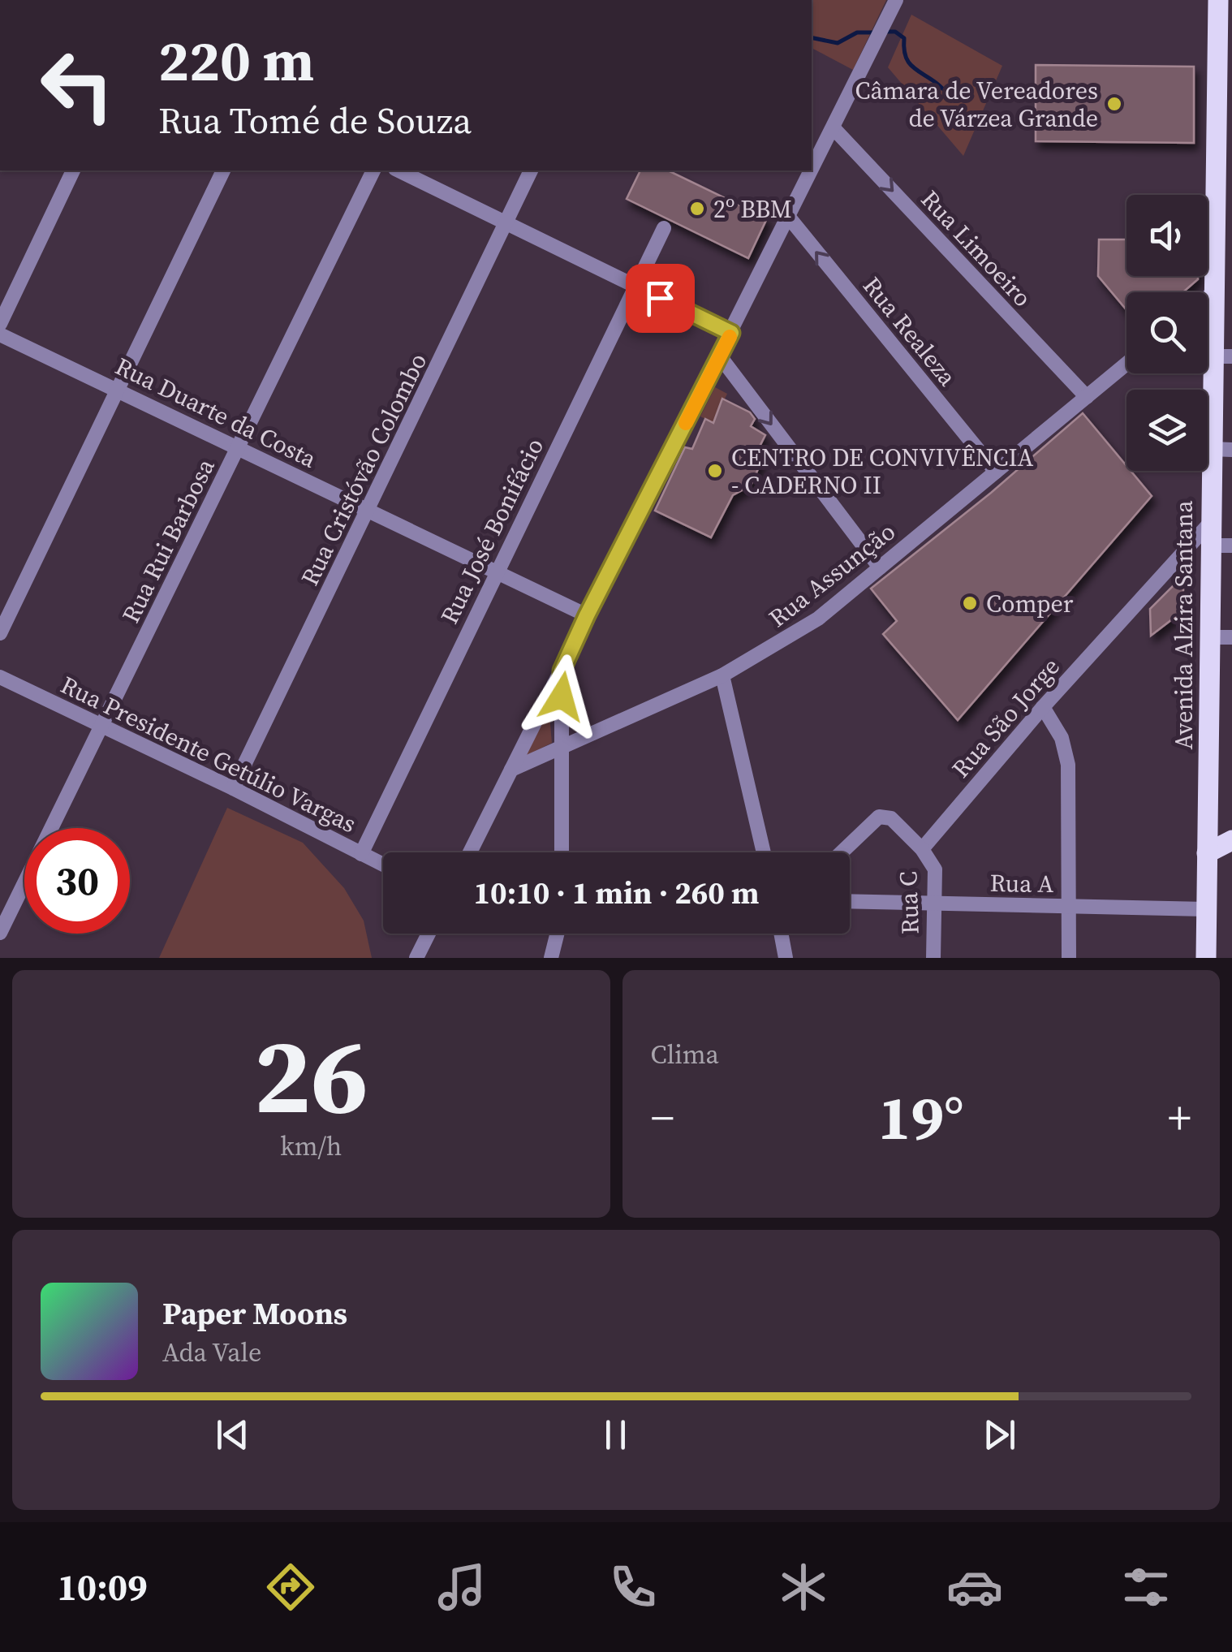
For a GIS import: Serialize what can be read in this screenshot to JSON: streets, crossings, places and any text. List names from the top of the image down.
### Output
{
  "streets": {
    "main road": ["Avenida Alzira Santana"],
    "street": [
      "Rua Limoeiro",
      "Rua Realeza",
      "Rua Duarte da Costa",
      "Rua Cristóvão Colombo",
      "Rua José Bonifácio",
      "Rua Rui Barbosa",
      "Rua Assunção",
      "Rua São Jorge",
      "Rua Presidente Getúlio Vargas",
      "Rua A",
      "Rua C"
    ]
  },
  "crossings": [
    ["Rua Limoeiro", "Rua Assunção"],
    ["Rua Realeza", "Rua Assunção"],
    ["Rua Duarte da Costa", "Rua Cristóvão Colombo"],
    ["Rua Duarte da Costa", "Rua José Bonifácio"],
    ["Rua Duarte da Costa", "Rua Rui Barbosa"],
    ["Rua Cristóvão Colombo", "Rua Presidente Getúlio Vargas"],
    ["Rua José Bonifácio", "Rua Presidente Getúlio Vargas"],
    ["Rua Rui Barbosa", "Rua Presidente Getúlio Vargas"],
    ["Avenida Alzira Santana", "Rua São Jorge"],
    ["Avenida Alzira Santana", "Rua A"],
    ["Rua São Jorge", "Rua C"],
    ["Rua A", "Rua C"]
  ],
  "one_way": ["Rua Limoeiro", "Rua Realeza"],
  "places": [
    "Câmara de Vereadores de Várzea Grande",
    "2º BBM",
    "CENTRO DE CONVIVÊNCIA - CADERNO II",
    "Comper"
  ],
  "page": {
    "turn": ["220 m", "Rua Tomé de Souza"],
    "limit": "30",
    "trip": "10:10 · 1 min · 260 m",
    "tile": [
      ["26", "km/h"],
      "Clima"
    ],
    "heat": ["−", "19°", "+"],
    "song": ["Paper Moons", "Ada Vale"],
    "tabs": "10:09"
  }
}
